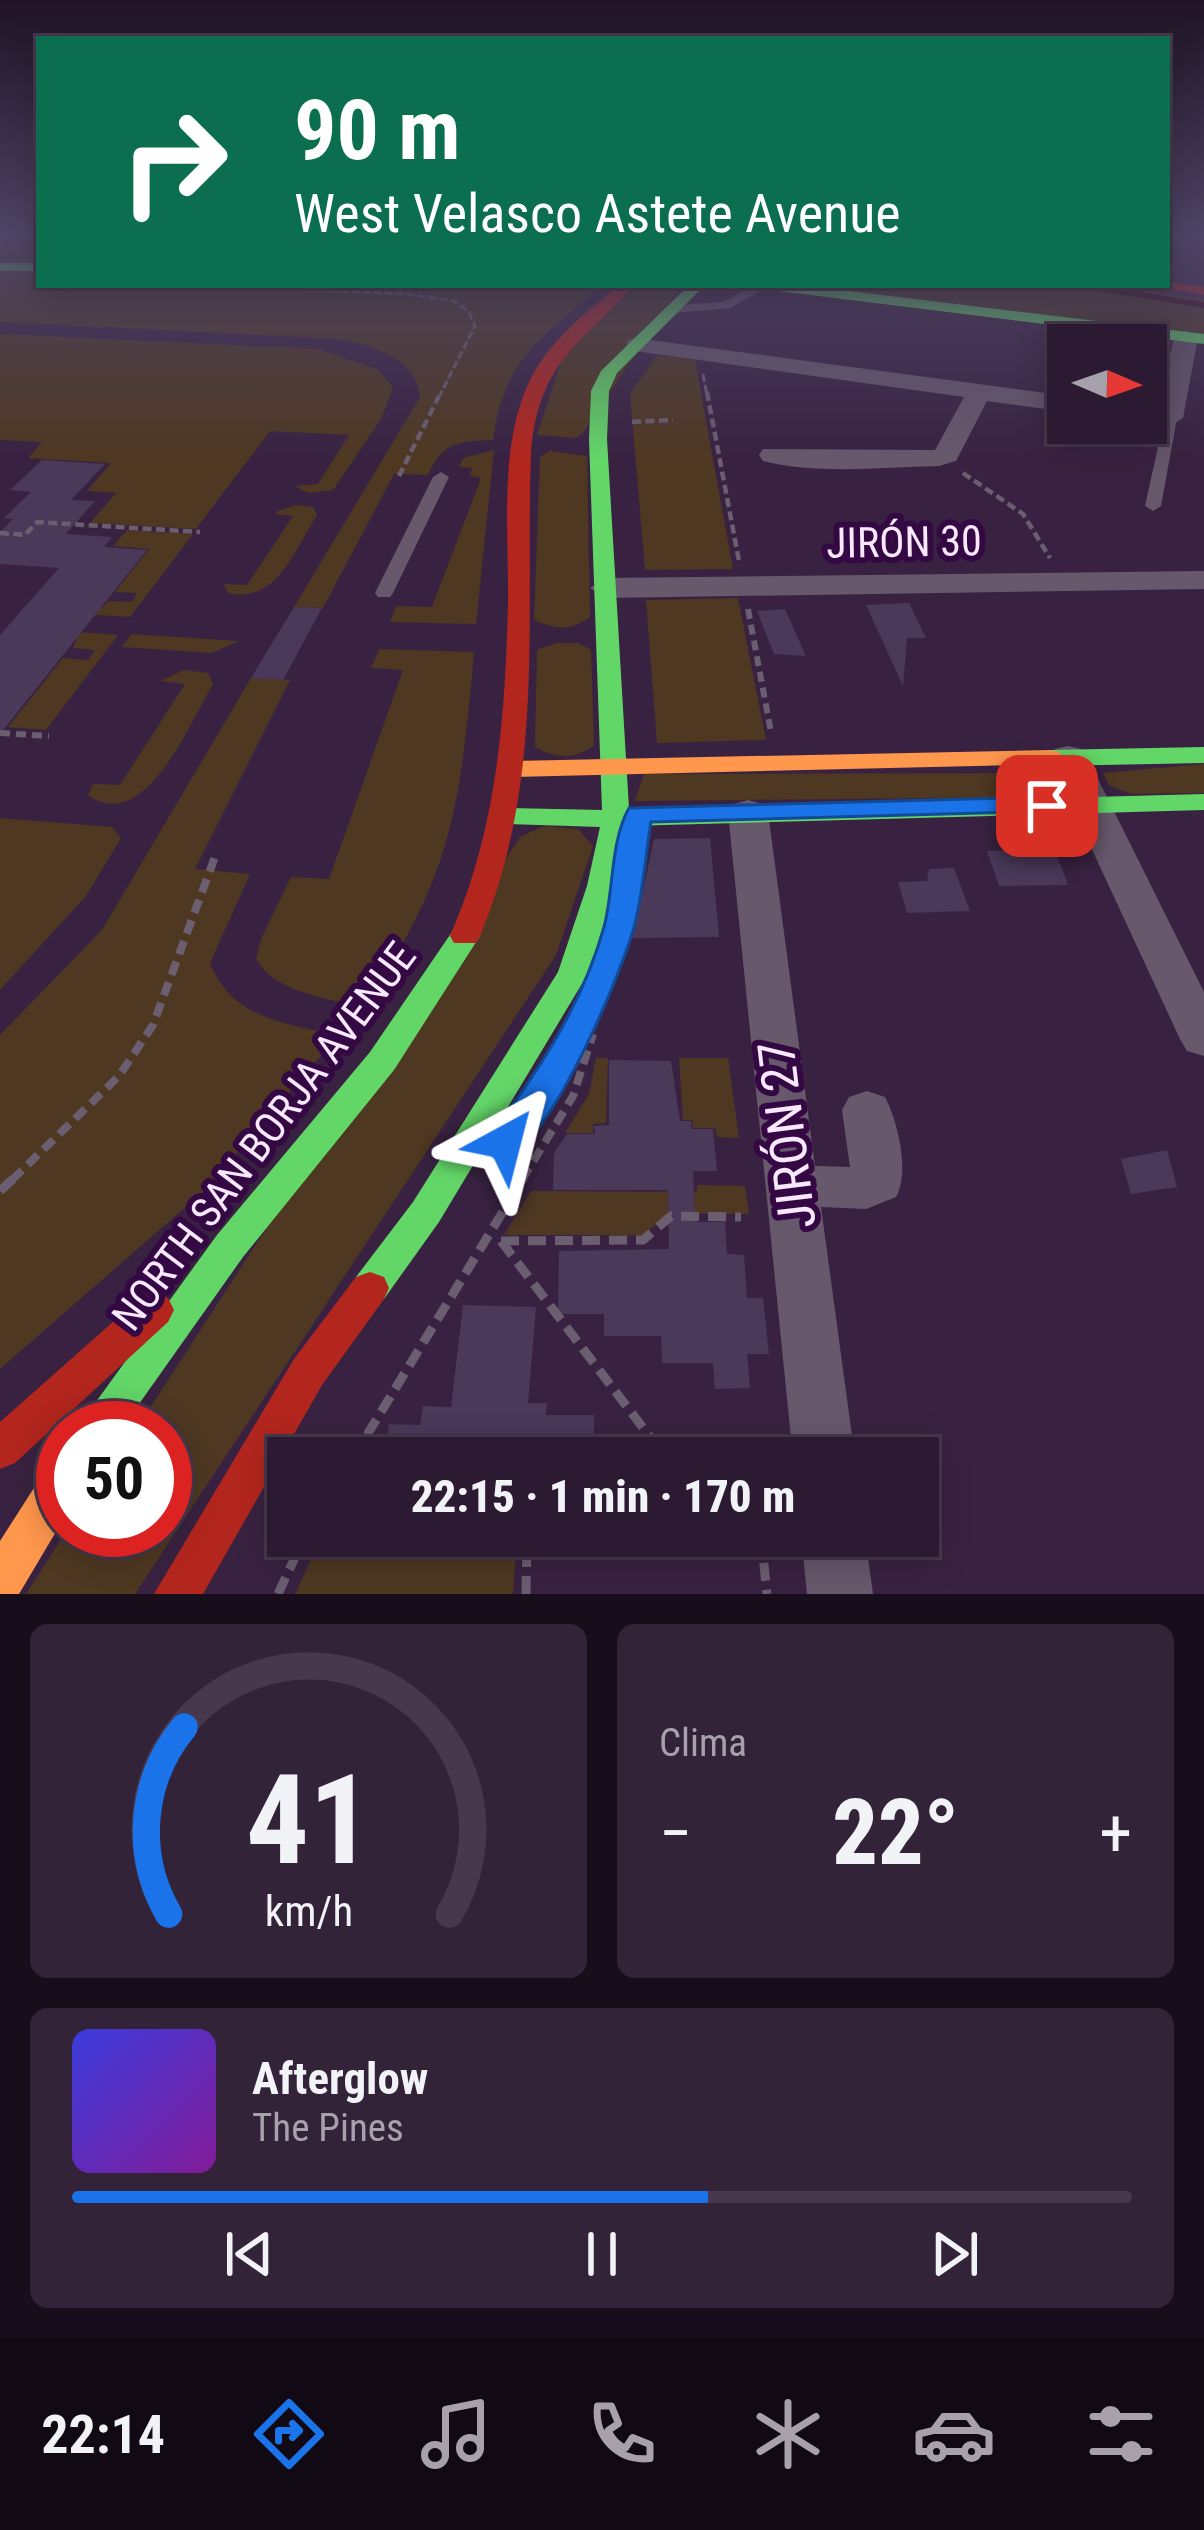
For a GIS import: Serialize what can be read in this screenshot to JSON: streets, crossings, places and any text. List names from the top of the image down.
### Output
{
  "streets": {
    "main road": ["NORTH SAN BORJA AVENUE"],
    "street": ["JIRÓN 30", "JIRÓN 27"]
  },
  "north": "right",
  "page": {
    "turn": ["90 m", "West Velasco Astete Avenue"],
    "limit": "50",
    "trip": "22:15 · 1 min · 170 m",
    "tile": "Clima",
    "heat": ["−", "22°", "+"],
    "song": ["Afterglow", "The Pines"],
    "tabs": "22:14",
    "gauge": ["41", "km/h"]
  }
}
